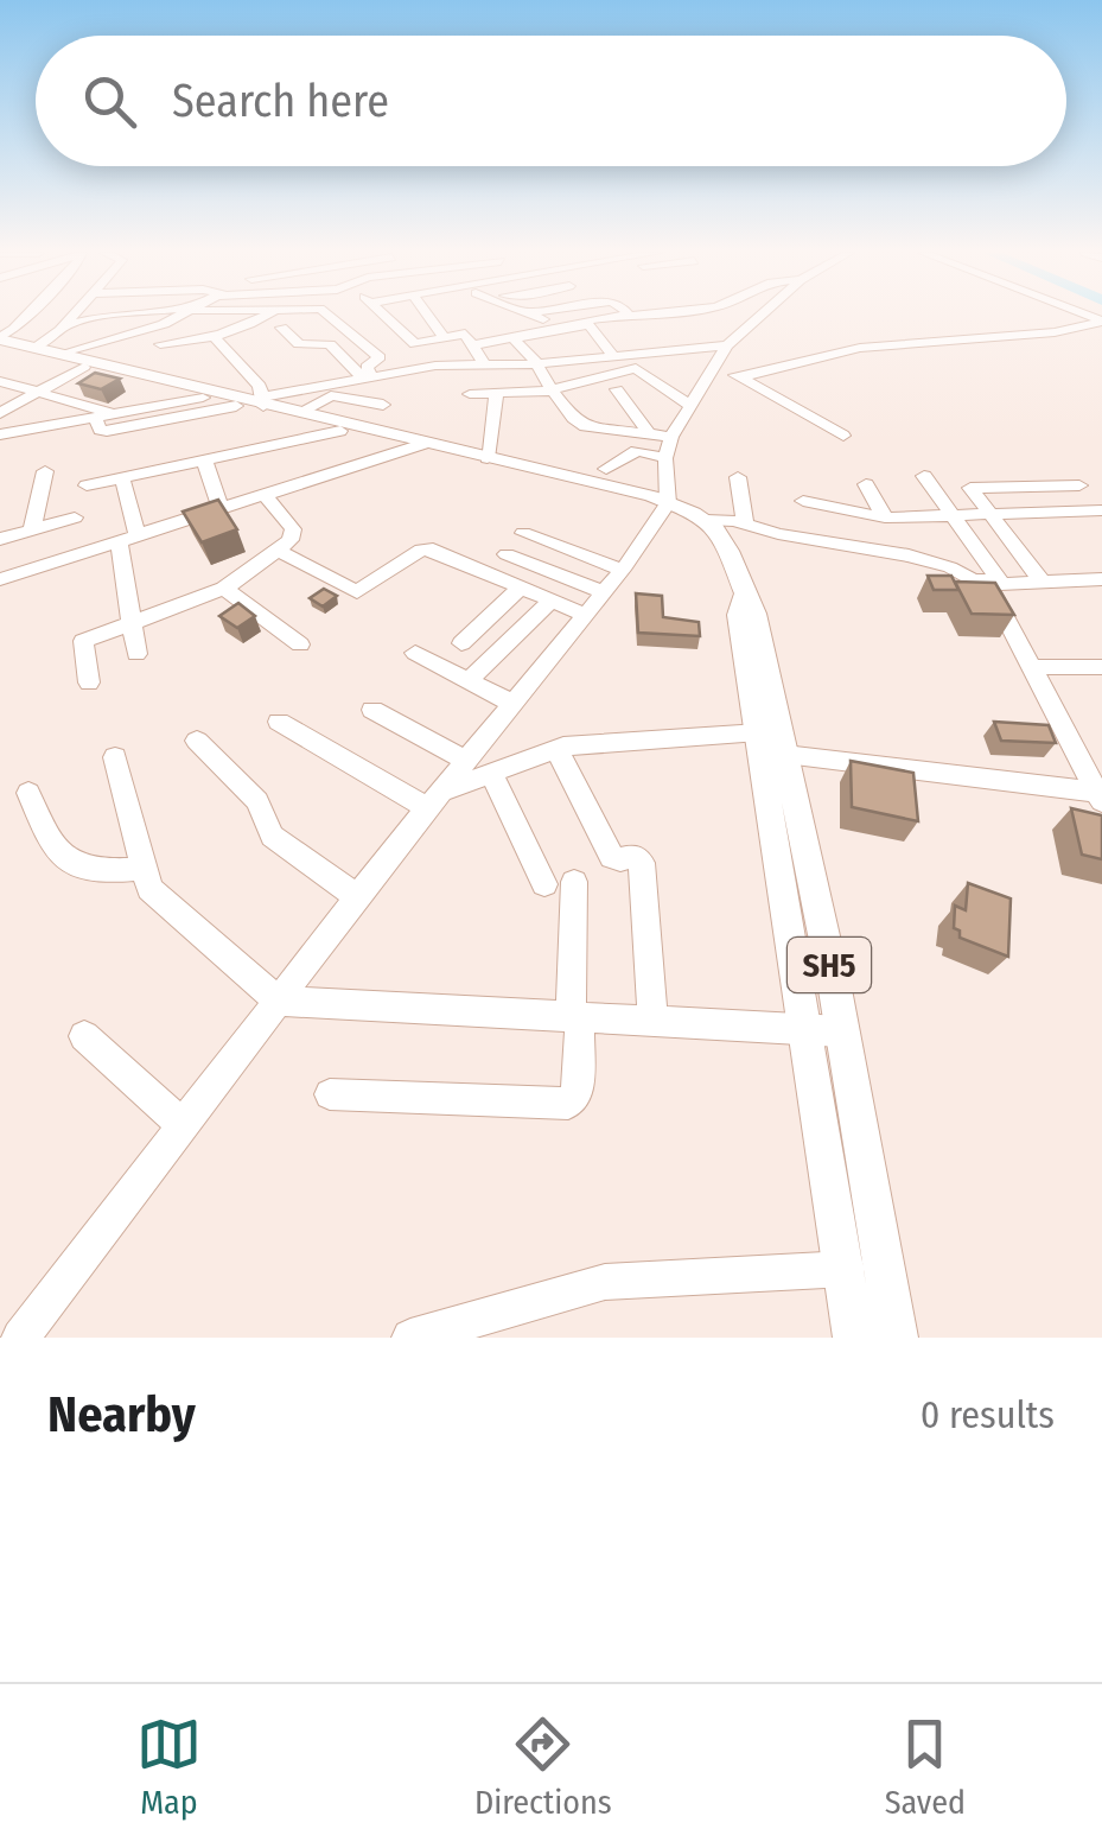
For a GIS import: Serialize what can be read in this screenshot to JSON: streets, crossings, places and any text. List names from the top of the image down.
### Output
{
  "streets": {
    "main road": ["SH5"]
  },
  "page": {
    "search": "Search here",
    "heading": ["Nearby", "0 results"],
    "nav": ["Map", "Directions", "Saved"]
  }
}
